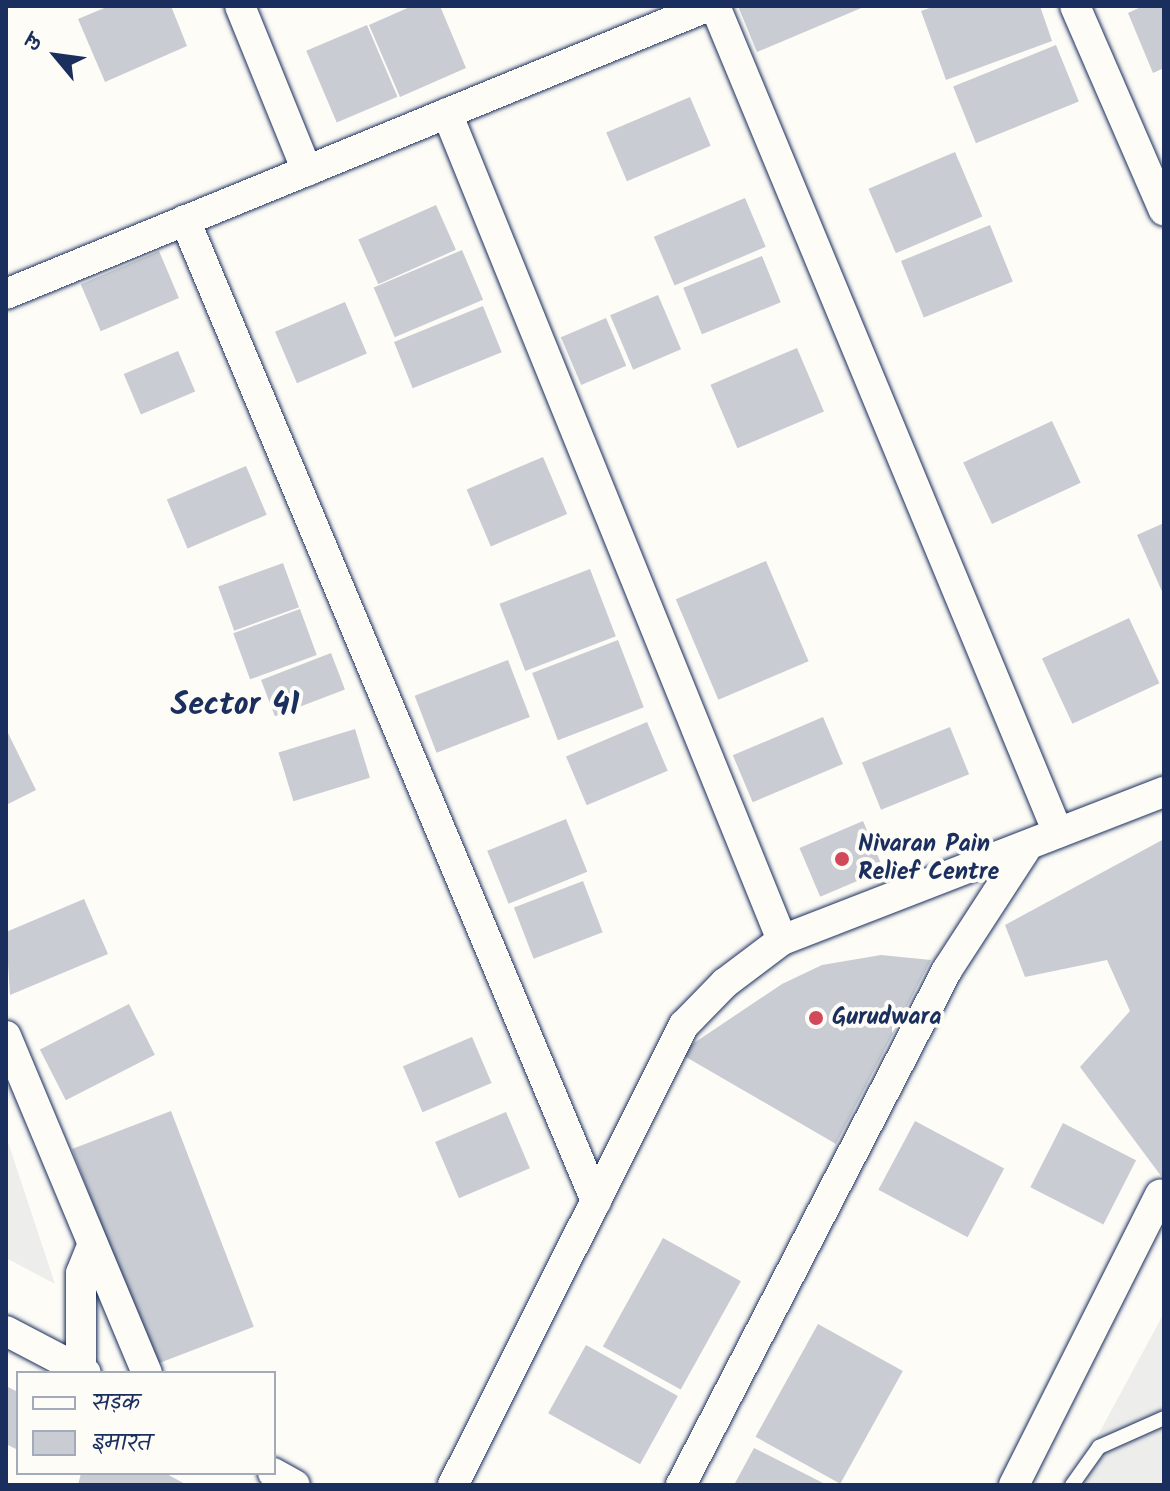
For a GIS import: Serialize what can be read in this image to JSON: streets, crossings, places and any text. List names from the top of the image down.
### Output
{
  "districts": ["Sector 41"],
  "places": ["Nivaran Pain Relief Centre", "Gurudwara"],
  "legend": ["सड़क", "इमारत"],
  "north": "top left"
}
